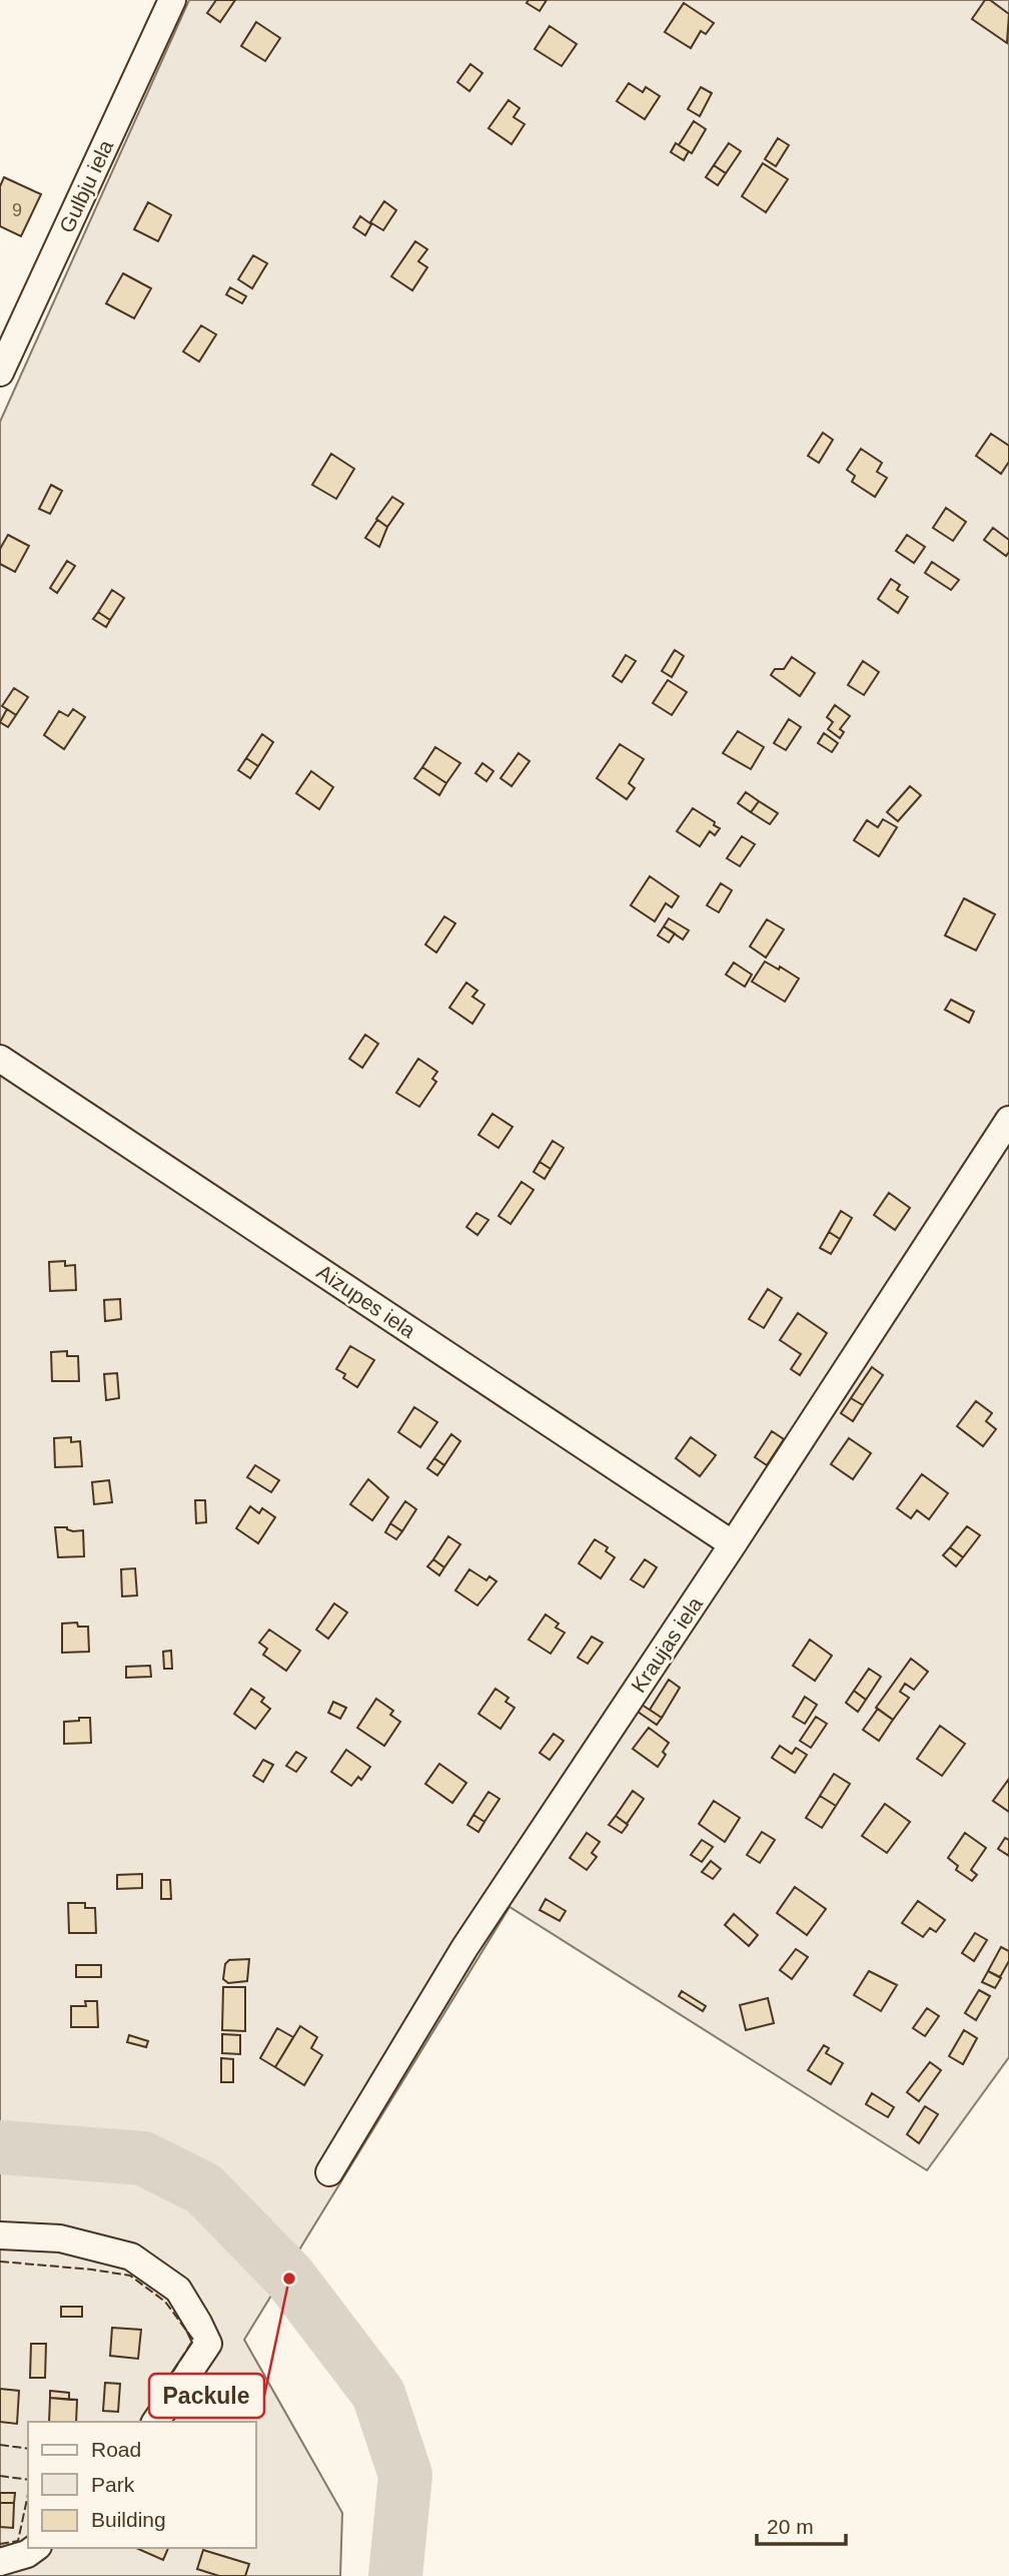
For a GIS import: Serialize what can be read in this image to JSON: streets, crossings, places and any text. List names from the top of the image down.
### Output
{
  "streets": {
    "street": ["Gulbju iela", "Aizupes iela", "Kraujas iela"]
  },
  "crossings": [
    ["Aizupes iela", "Kraujas iela"]
  ],
  "places": ["Packule"],
  "house_numbers": ["9"],
  "legend": ["Road", "Park", "Building"],
  "scale_bar": "20 m"
}
